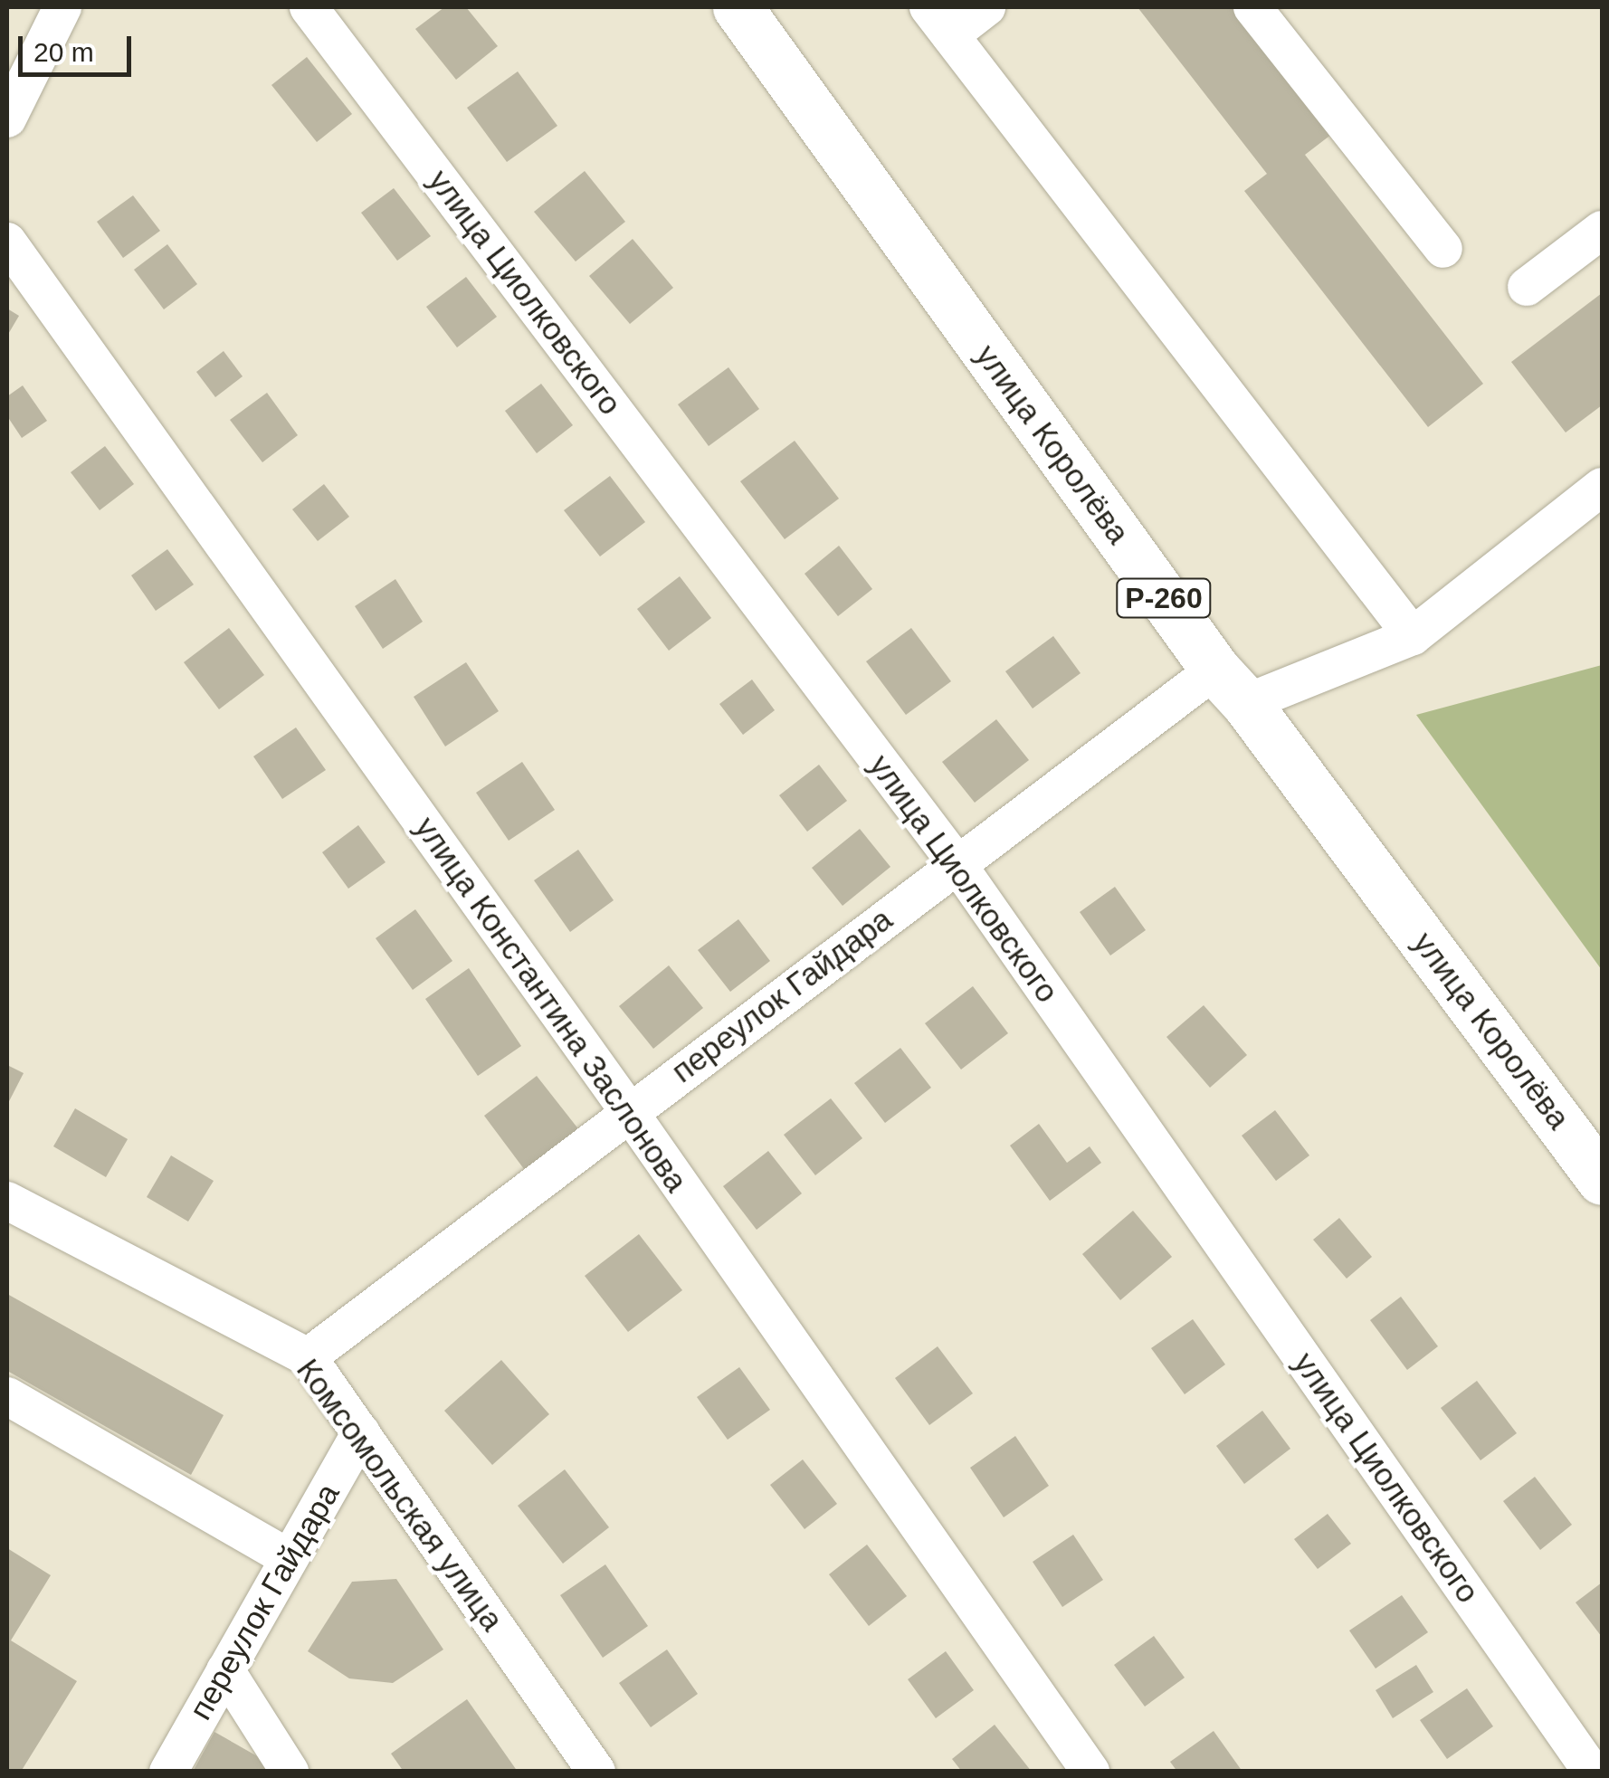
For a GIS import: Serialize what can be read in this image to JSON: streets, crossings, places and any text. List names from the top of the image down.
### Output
{
  "streets": {
    "highway": ["улица Королёва", "Р-260"],
    "street": [
      "улица Циолковского",
      "переулок Гайдара",
      "улица Константина Заслонова",
      "Комсомольская улица"
    ]
  },
  "crossings": [
    ["улица Циолковского", "переулок Гайдара"],
    ["улица Королёва", "переулок Гайдара"],
    ["переулок Гайдара", "улица Константина Заслонова"],
    ["переулок Гайдара", "Комсомольская улица"]
  ],
  "scale_bar": "20 m"
}
